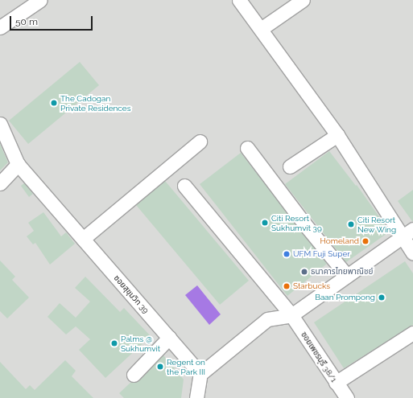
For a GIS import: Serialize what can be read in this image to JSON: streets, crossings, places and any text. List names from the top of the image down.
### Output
{
  "streets": {
    "street": ["ซอยสุขุมวิท 39", "ซอยเพชรบุรี 38/1"]
  },
  "places": [
    "The Cadogan Private Residences",
    "Citi Resort Sukhumvit 39",
    "Citi Resort New Wing",
    "Homeland",
    "UFM Fuji Super",
    "ธนาคารไทยพาณิชย์",
    "Starbucks",
    "Baan Prompong",
    "Palms @ Sukhumvit",
    "Regent on the Park III"
  ],
  "scale_bar": "50 m"
}
